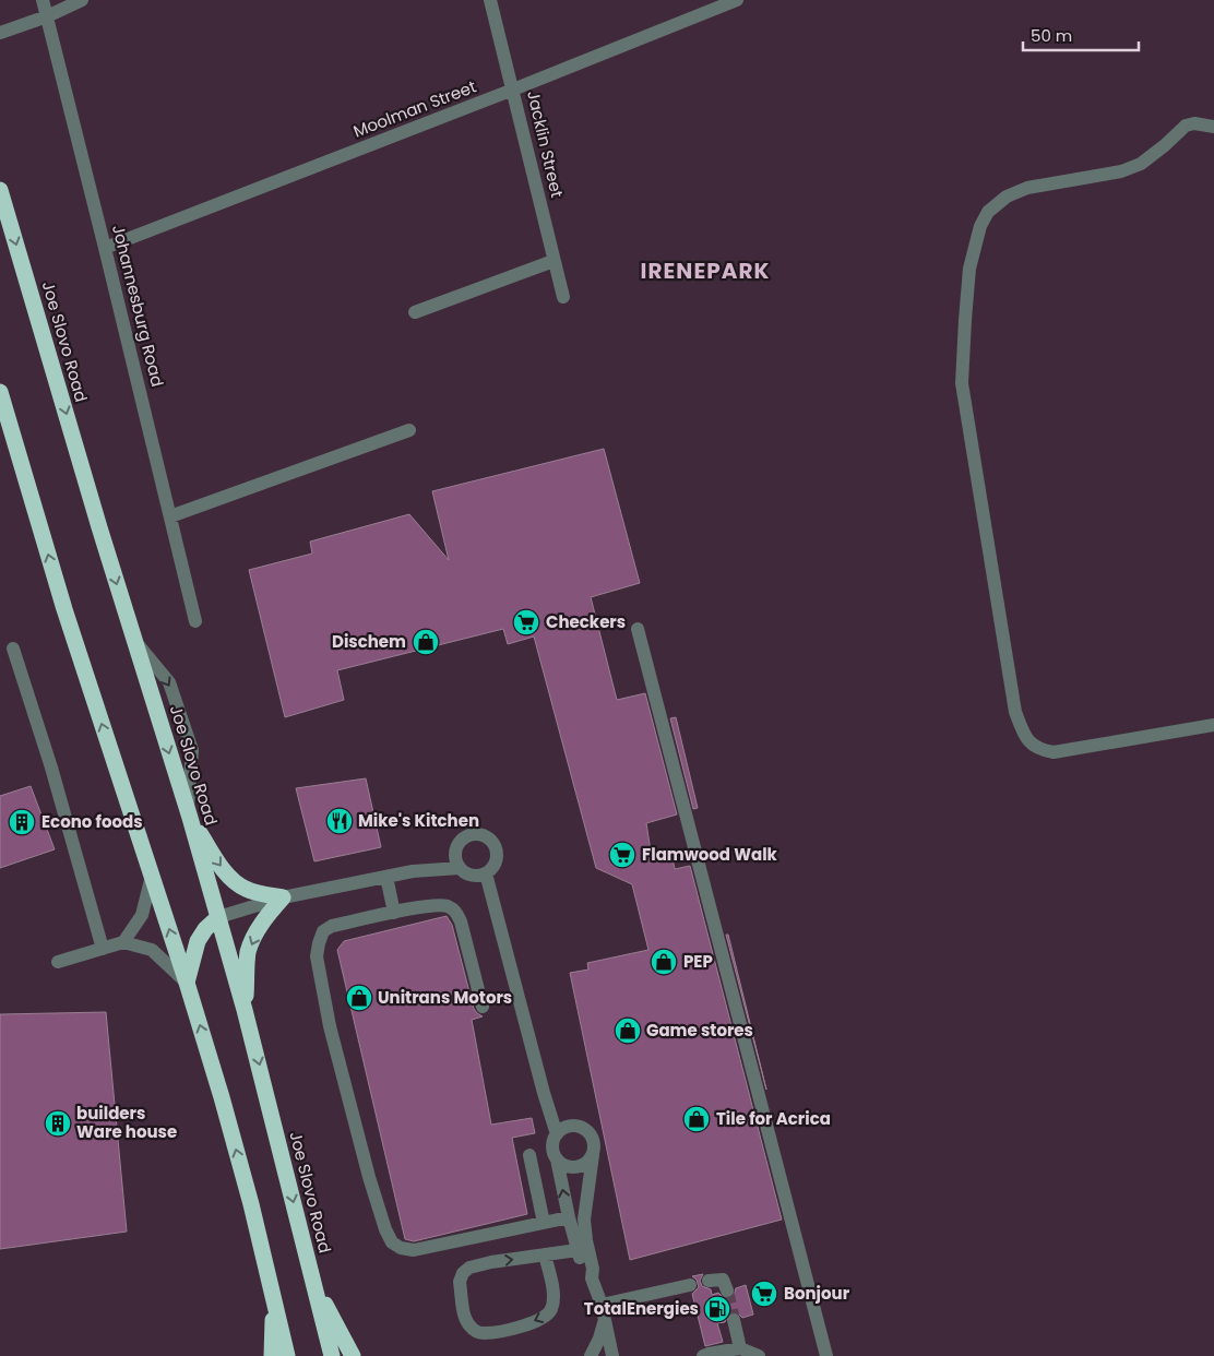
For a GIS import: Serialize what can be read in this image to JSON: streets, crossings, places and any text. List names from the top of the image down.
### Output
{
  "streets": {
    "highway": ["Joe Slovo Road"],
    "street": ["Moolman Street", "Jacklin Street", "Johannesburg Road"]
  },
  "crossings": [
    ["Moolman Street", "Jacklin Street"],
    ["Moolman Street", "Johannesburg Road"]
  ],
  "districts": ["IRENEPARK"],
  "places": {
    "supermarket": ["Checkers", "Flamwood Walk", "Bonjour"],
    "shop": [
      "Dischem",
      "PEP",
      "Unitrans Motors",
      "Game stores",
      "Tile for Acrica"
    ],
    "restaurant": ["Mike's Kitchen"],
    "building": ["Econo foods", "builders Ware house"],
    "fuel station": ["TotalEnergies"]
  },
  "scale_bar": "50 m"
}
